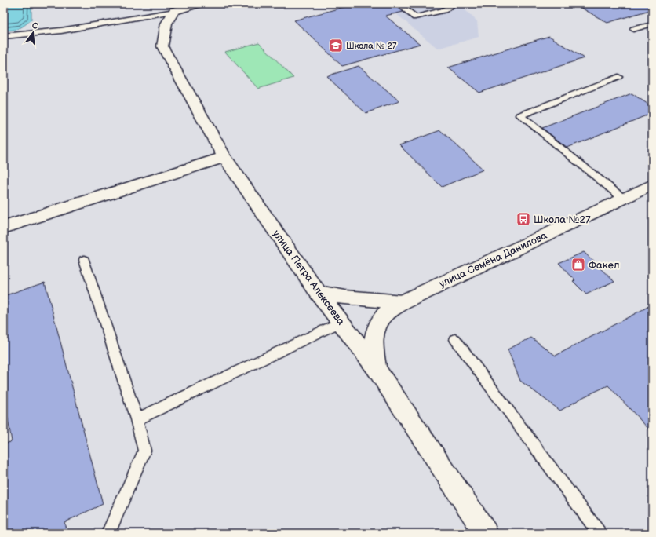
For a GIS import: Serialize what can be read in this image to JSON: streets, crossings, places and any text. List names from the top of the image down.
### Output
{
  "streets": {
    "street": ["улица Семёна Данилова", "улица Петра Алексеева"]
  },
  "crossings": [
    ["улица Семёна Данилова", "улица Петра Алексеева"]
  ],
  "places": {
    "school or university": ["Школа № 27"],
    "bus stop": ["Школа №27"],
    "shop": ["Факел"]
  },
  "north": "top"
}
